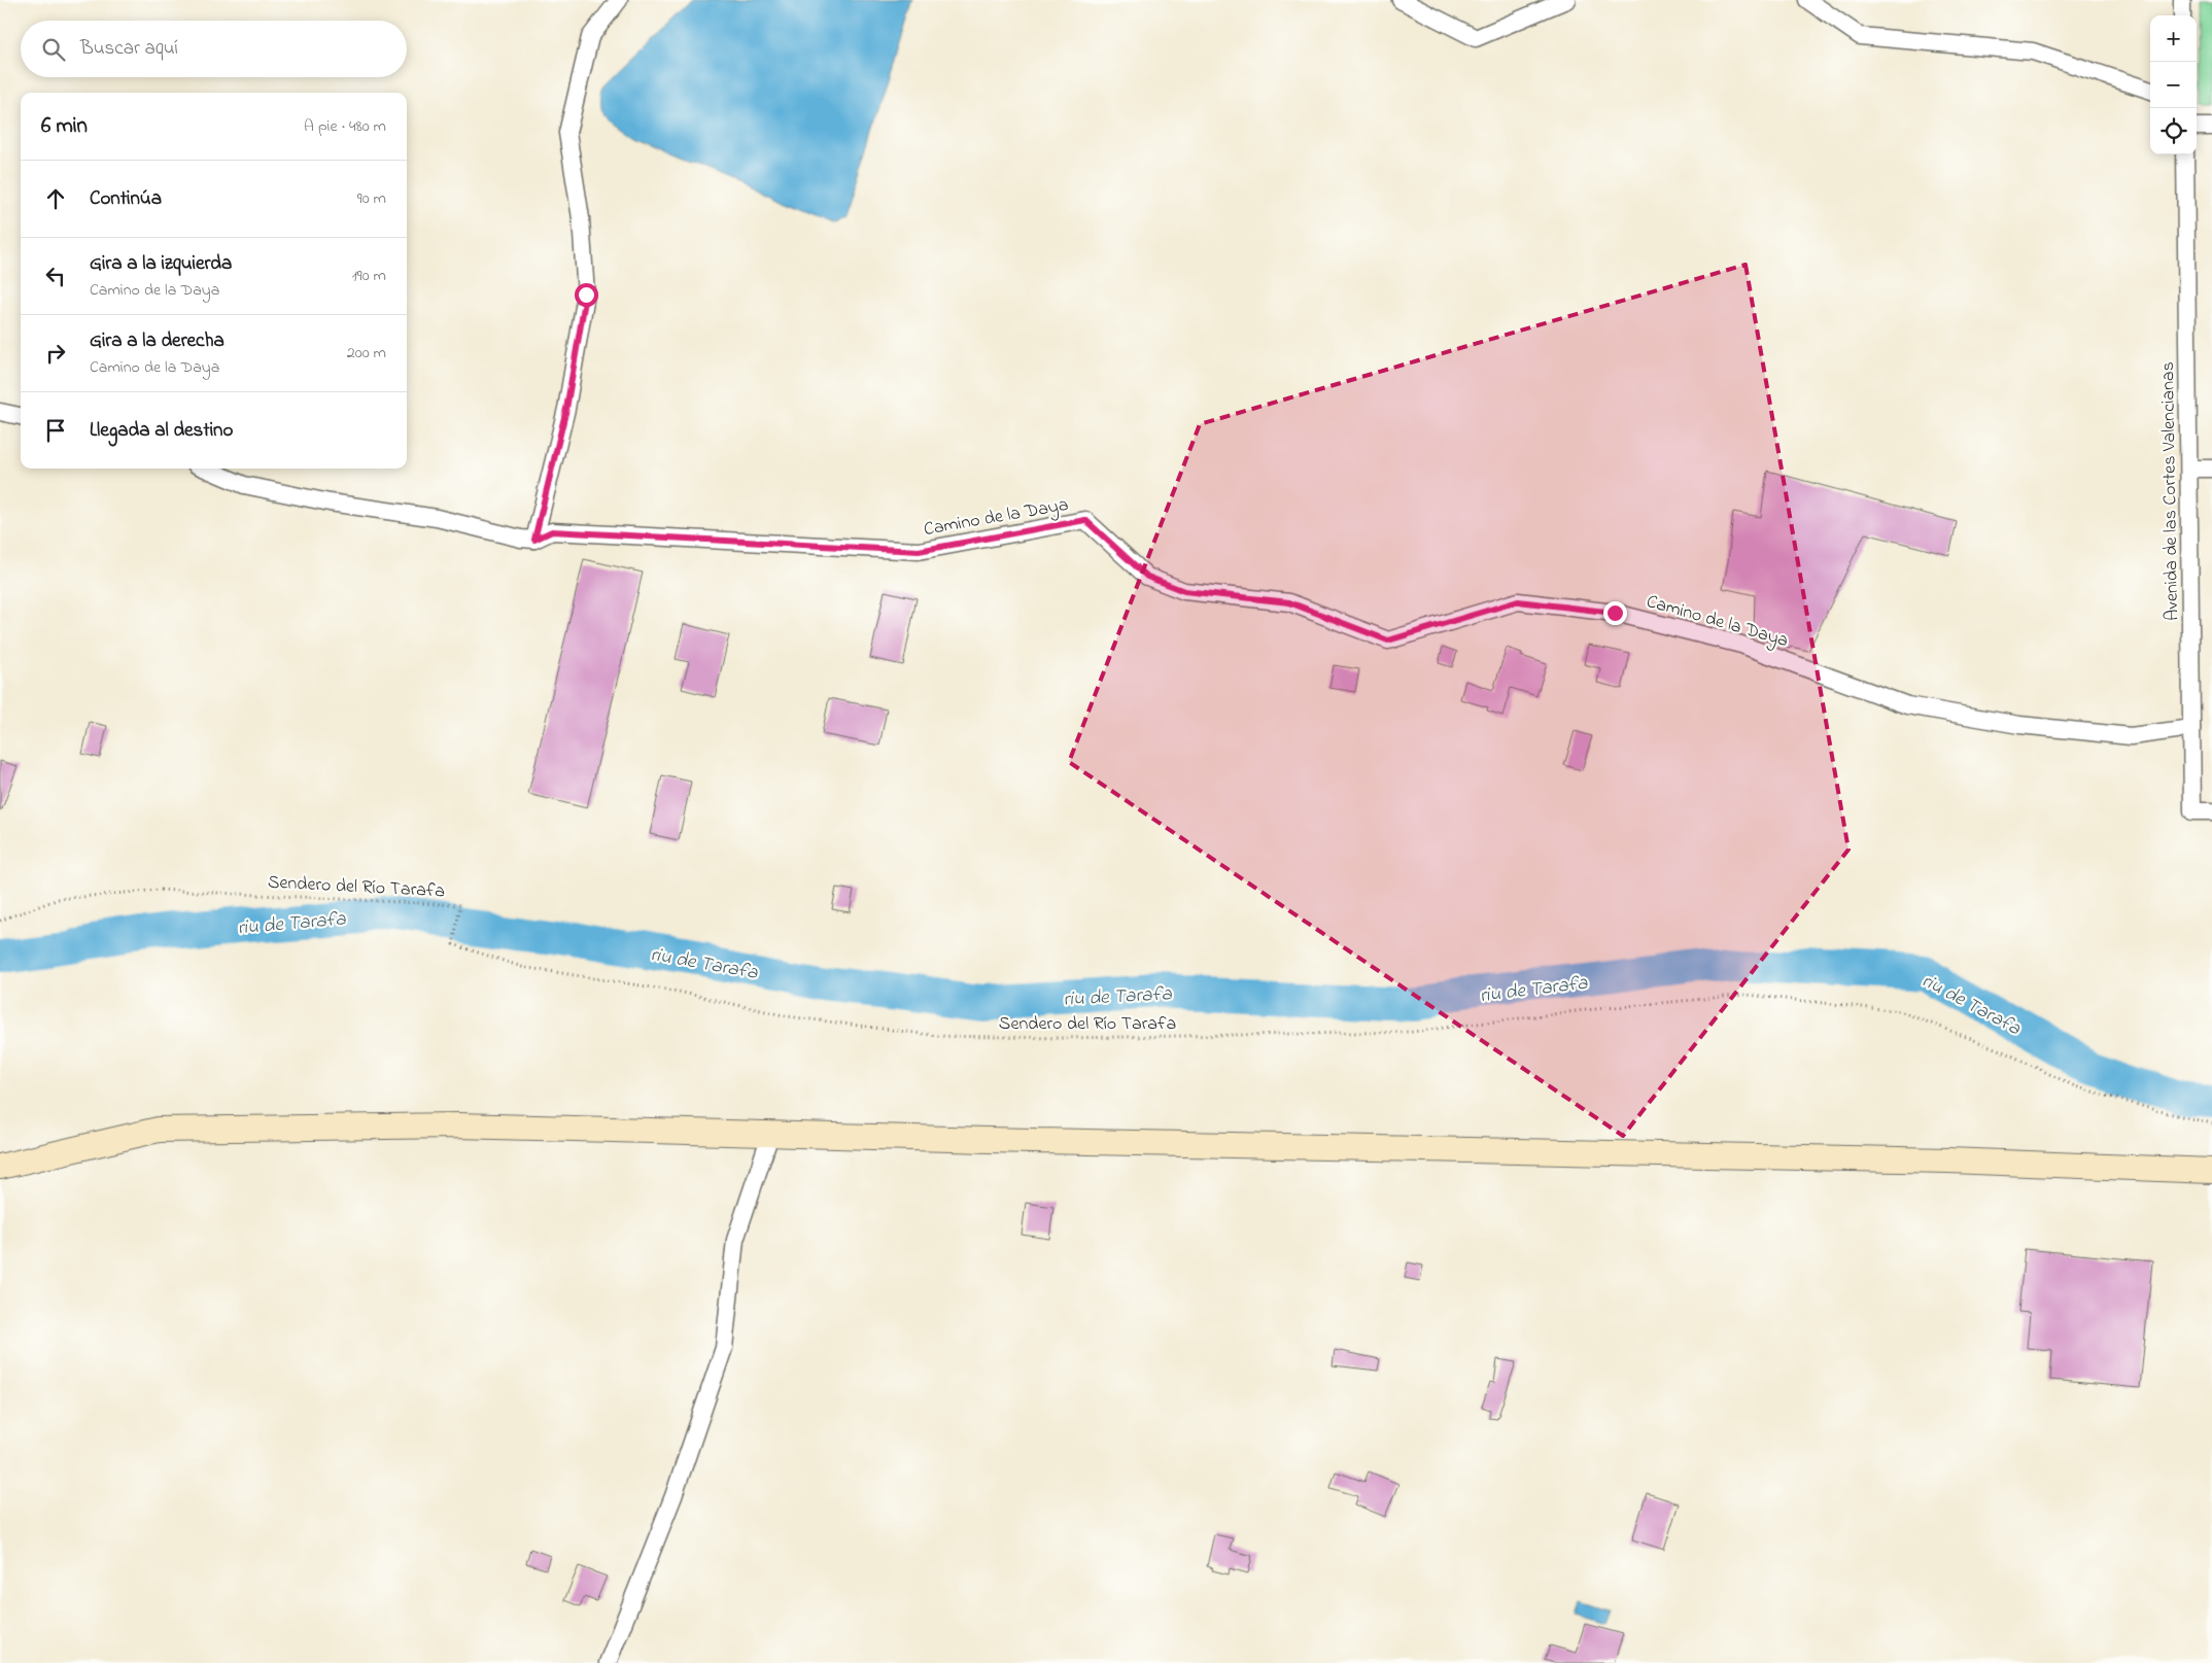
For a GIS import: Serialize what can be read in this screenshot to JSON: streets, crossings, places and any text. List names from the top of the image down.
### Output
{
  "streets": {
    "street": ["Avenida de las Cortes Valencianas", "Camino de la Daya"],
    "path": ["Sendero del Río Tarafa"]
  },
  "crossings": [
    ["Avenida de las Cortes Valencianas", "Camino de la Daya"]
  ],
  "water": ["riu de Tarafa"],
  "page": {
    "map_buttons": ["+", "−"],
    "search": "Buscar aquí",
    "heading": ["6 min", "A pie · 480 m"],
    "list": [
      ["Continúa", "90 m"],
      ["Gira a la izquierda", "Camino de la Daya", "190 m"],
      ["Gira a la derecha", "Camino de la Daya", "200 m"],
      "Llegada al destino"
    ]
  }
}
